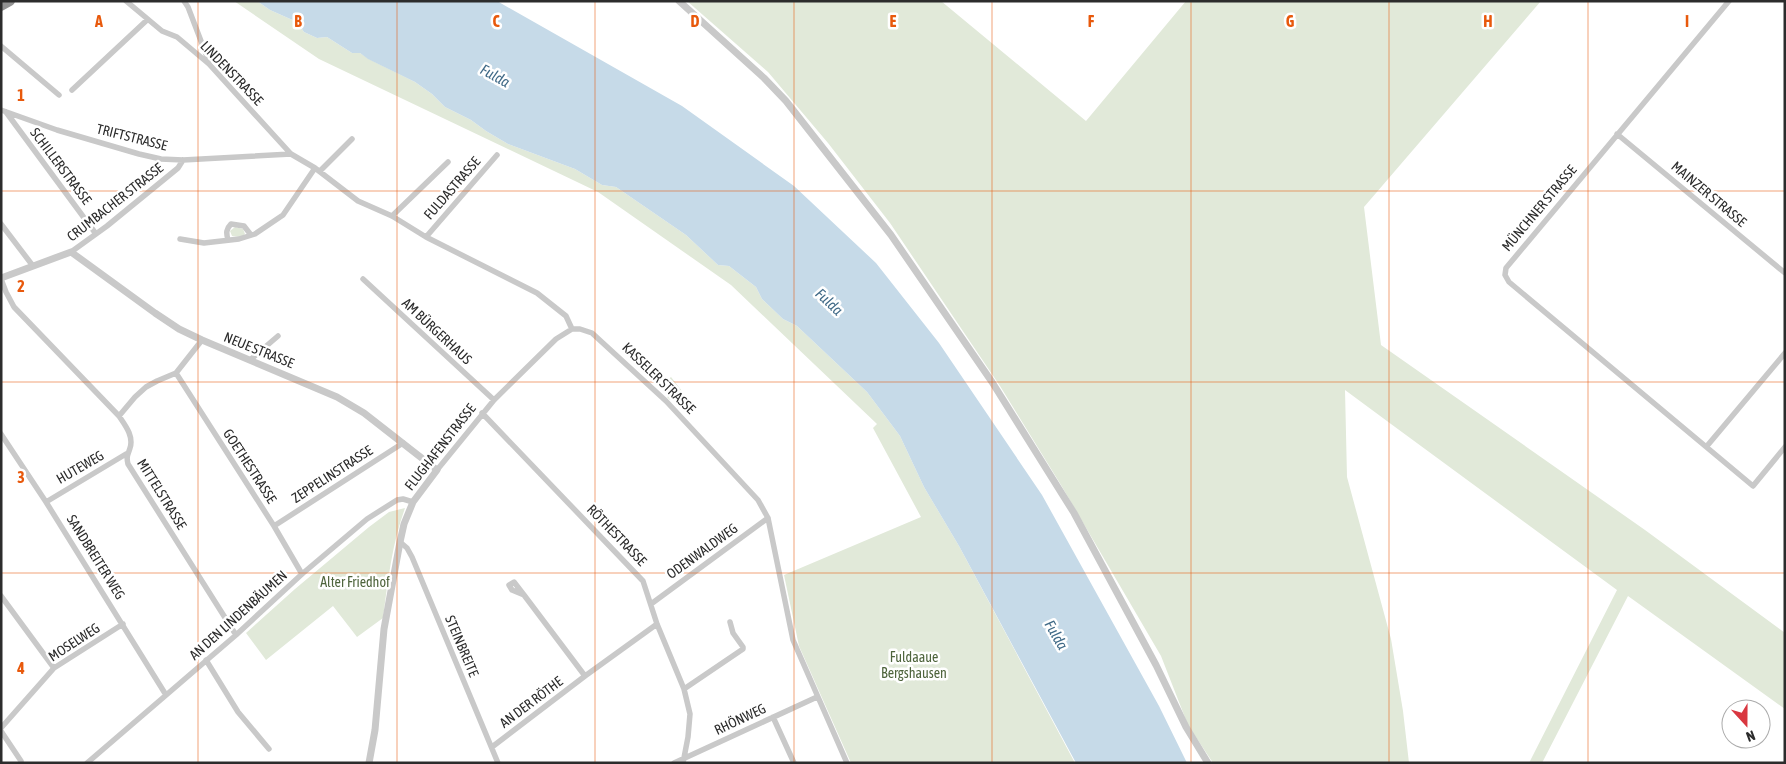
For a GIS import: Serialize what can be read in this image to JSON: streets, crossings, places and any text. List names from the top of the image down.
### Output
{
  "streets": {
    "street": [
      "LINDENSTRASSE",
      "TRIFTSTRASSE",
      "SCHILLERSTRASSE",
      "FULDASTRASSE",
      "MAINZER STRASSE",
      "CRUMBACHER STRASSE",
      "MÜNCHNER STRASSE",
      "AM BÜRGERHAUS",
      "NEUE STRASSE",
      "KASSELER STRASSE",
      "FLUGHAFENSTRASSE",
      "GOETHESTRASSE",
      "HUTEWEG",
      "ZEPPELINSTRASSE",
      "MITTELSTRASSE",
      "RÖTHESTRASSE",
      "ODENWALDWEG",
      "SANDBREITER WEG",
      "AN DEN LINDENBÄUMEN",
      "MOSELWEG",
      "STEINBREITE",
      "AN DER RÖTHE",
      "RHÖNWEG"
    ]
  },
  "crossings": [
    ["LINDENSTRASSE", "TRIFTSTRASSE"],
    ["TRIFTSTRASSE", "SCHILLERSTRASSE"],
    ["TRIFTSTRASSE", "CRUMBACHER STRASSE"],
    ["SCHILLERSTRASSE", "CRUMBACHER STRASSE"],
    ["MAINZER STRASSE", "MÜNCHNER STRASSE"],
    ["CRUMBACHER STRASSE", "NEUE STRASSE"],
    ["CRUMBACHER STRASSE", "MITTELSTRASSE"],
    ["AM BÜRGERHAUS", "FLUGHAFENSTRASSE"],
    ["NEUE STRASSE", "FLUGHAFENSTRASSE"],
    ["NEUE STRASSE", "ZEPPELINSTRASSE"],
    ["KASSELER STRASSE", "FLUGHAFENSTRASSE"],
    ["KASSELER STRASSE", "ODENWALDWEG"],
    ["KASSELER STRASSE", "RHÖNWEG"],
    ["FLUGHAFENSTRASSE", "RÖTHESTRASSE"],
    ["FLUGHAFENSTRASSE", "AN DEN LINDENBÄUMEN"],
    ["FLUGHAFENSTRASSE", "STEINBREITE"],
    ["GOETHESTRASSE", "ZEPPELINSTRASSE"],
    ["GOETHESTRASSE", "AN DEN LINDENBÄUMEN"],
    ["HUTEWEG", "MITTELSTRASSE"],
    ["HUTEWEG", "SANDBREITER WEG"],
    ["MITTELSTRASSE", "AN DEN LINDENBÄUMEN"],
    ["RÖTHESTRASSE", "ODENWALDWEG"],
    ["RÖTHESTRASSE", "AN DER RÖTHE"],
    ["RÖTHESTRASSE", "RHÖNWEG"],
    ["SANDBREITER WEG", "AN DEN LINDENBÄUMEN"],
    ["SANDBREITER WEG", "MOSELWEG"],
    ["STEINBREITE", "AN DER RÖTHE"]
  ],
  "water": ["Fulda"],
  "parks": ["Alter Friedhof", "Fuldaaue Bergshausen"],
  "north": "bottom",
  "grid": {
    "columns": [
      "A",
      "B",
      "C",
      "D",
      "E",
      "F",
      "G",
      "H",
      "I"
    ],
    "rows": [
      "1",
      "2",
      "3",
      "4"
    ]
  }
}
